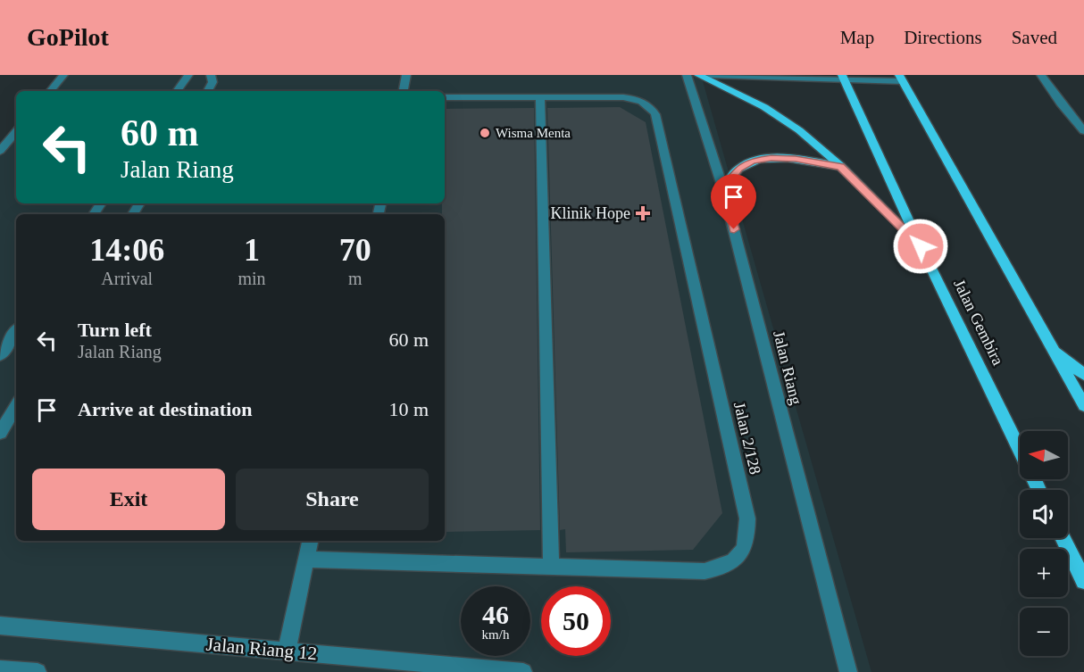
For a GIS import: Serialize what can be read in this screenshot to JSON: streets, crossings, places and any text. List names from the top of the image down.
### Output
{
  "streets": {
    "main road": ["Jalan Gembira"],
    "street": ["Jalan Riang", "Jalan 2/128", "Jalan Riang 12"]
  },
  "places": {
    "other": ["Wisma Menta"],
    "health": ["Klinik Hope"]
  },
  "north": "left",
  "page": {
    "header": "GoPilot",
    "nav": ["Map", "Directions", "Saved"],
    "turn": ["60 m", "Jalan Riang"],
    "eta": [
      "14:06",
      "Arrival",
      "1",
      "min",
      "70",
      "m"
    ],
    "list": [
      {
        "name": "Turn left",
        "note": "Jalan Riang",
        "value": "60 m"
      },
      {
        "name": "Arrive at destination",
        "value": "10 m"
      }
    ],
    "map_buttons": ["+", "−"],
    "buttons": ["Exit", "Share"],
    "speed": "46 km/h",
    "limit": "50"
  }
}
